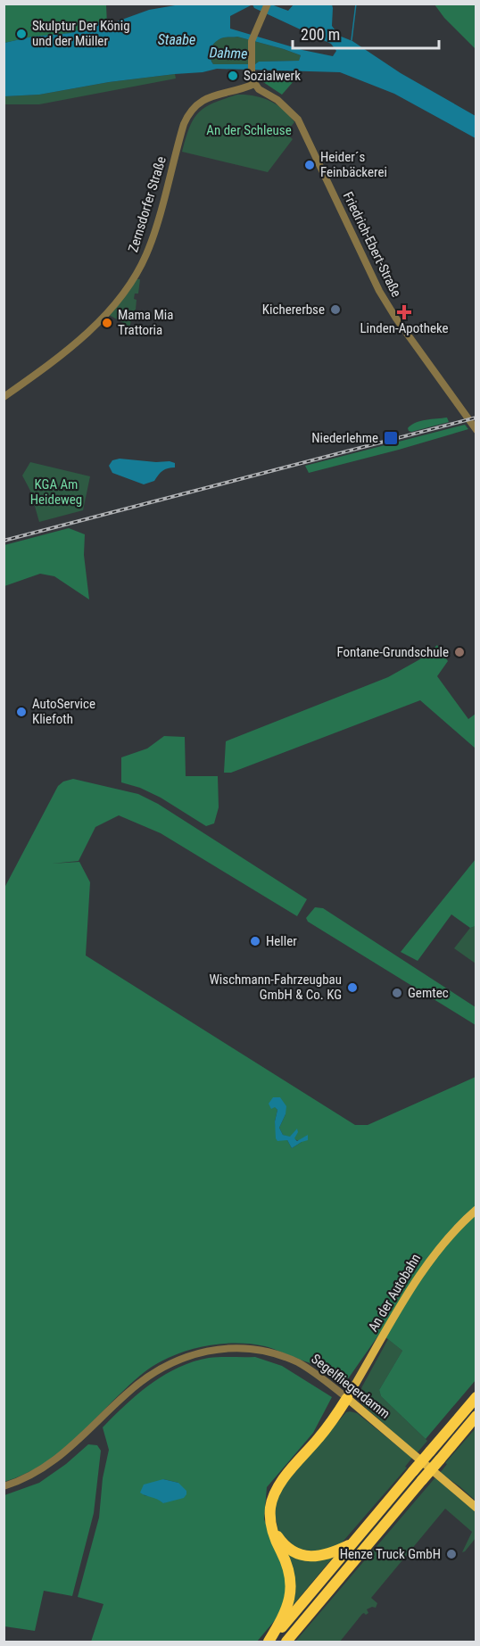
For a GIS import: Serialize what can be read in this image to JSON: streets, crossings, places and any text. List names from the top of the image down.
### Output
{
  "streets": {
    "main road": ["An der Autobahn", "Segelfliegerdamm"],
    "street": ["Zernsdorfer Straße", "Friedrich-Ebert-Straße"]
  },
  "crossings": [
    ["Zernsdorfer Straße", "Friedrich-Ebert-Straße"],
    ["An der Autobahn", "Segelfliegerdamm"]
  ],
  "water": ["Staabe", "Dahme"],
  "parks": ["An der Schleuse", "KGA Am Heideweg"],
  "places": {
    "other": [
      "Skulptur Der König und der Müller",
      "Sozialwerk",
      "Heider´s Feinbäckerei",
      "Kichererbse",
      "Mama Mia Trattoria",
      "Fontane-Grundschule",
      "AutoService Kliefoth",
      "Heller",
      "Wischmann-Fahrzeugbau GmbH & Co. KG",
      "Gemtec",
      "Henze Truck GmbH"
    ],
    "health": ["Linden-Apotheke"],
    "transit": ["Niederlehme"]
  },
  "scale_bar": "200 m"
}
